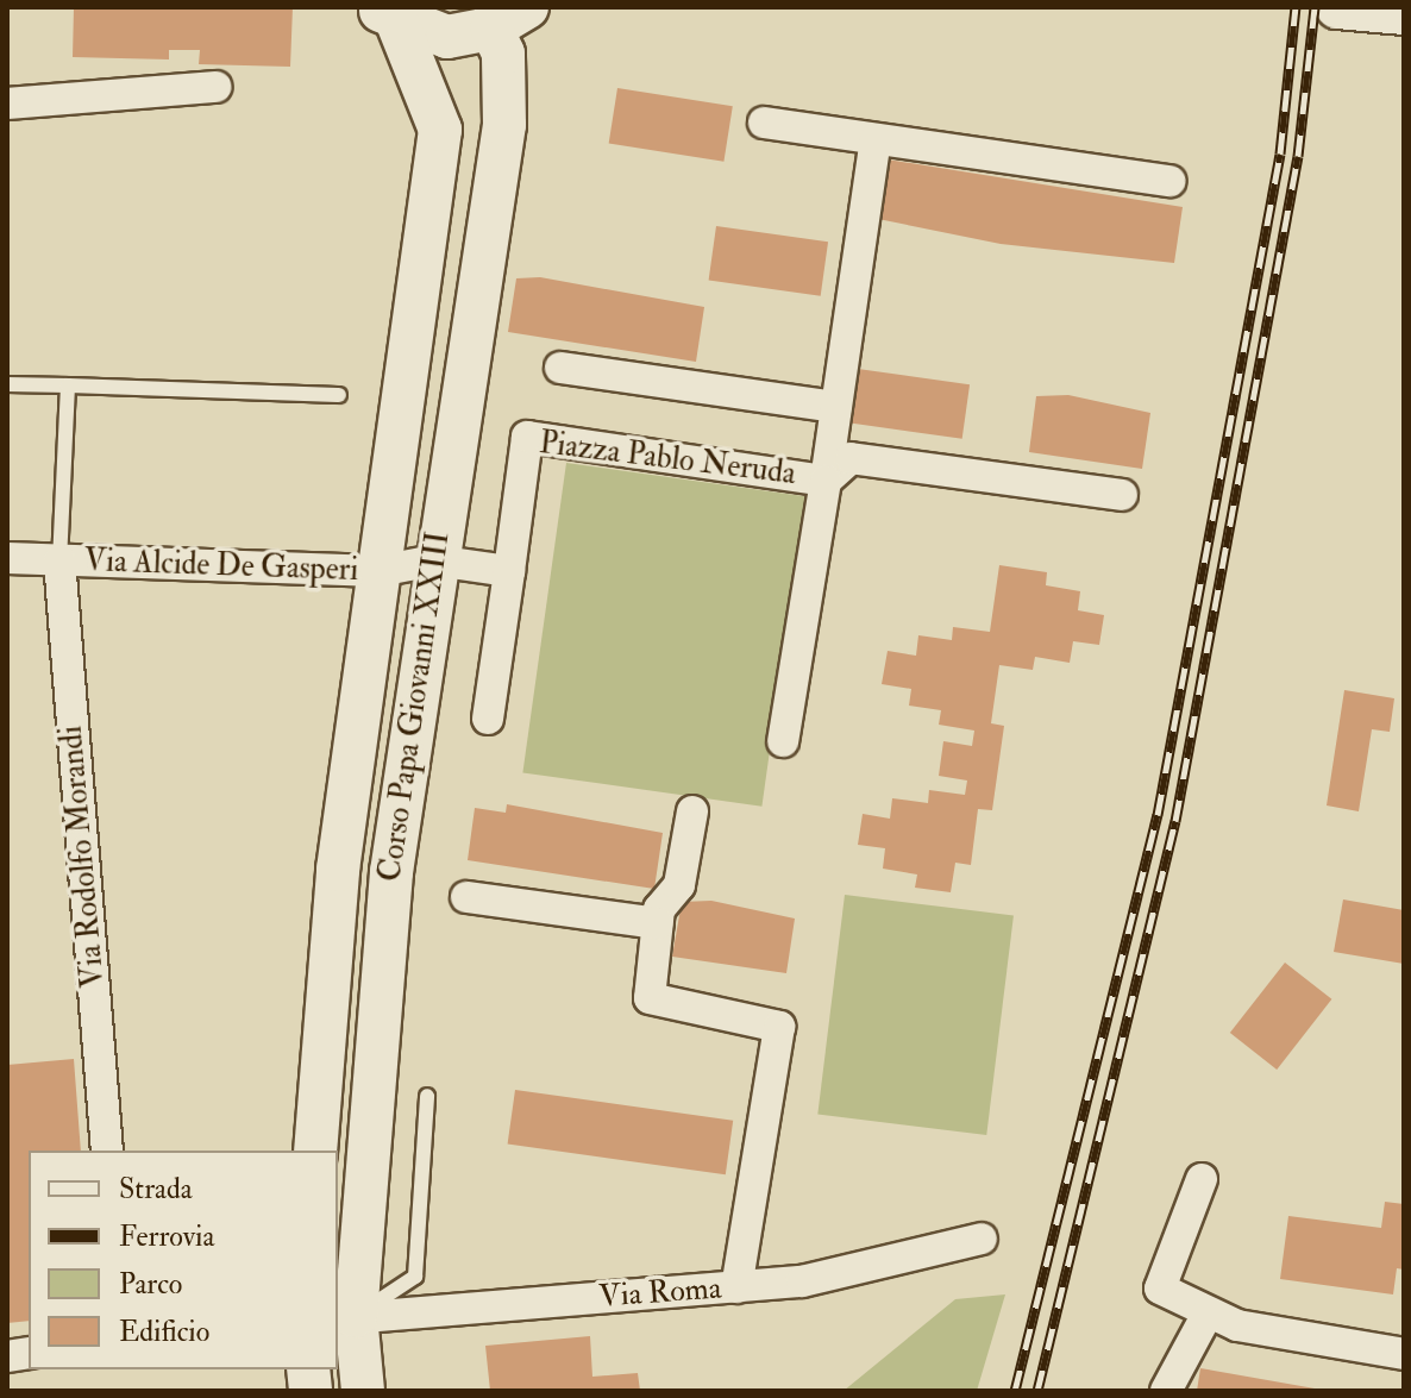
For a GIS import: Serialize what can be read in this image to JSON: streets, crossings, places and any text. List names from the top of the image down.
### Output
{
  "streets": {
    "street": [
      "Piazza Pablo Neruda",
      "Via Alcide De Gasperi",
      "Corso Papa Giovanni XXIII",
      "Via Rodolfo Morandi",
      "Via Roma"
    ]
  },
  "crossings": [
    ["Via Alcide De Gasperi", "Corso Papa Giovanni XXIII"],
    ["Via Alcide De Gasperi", "Via Rodolfo Morandi"],
    ["Corso Papa Giovanni XXIII", "Via Roma"]
  ],
  "legend": [
    "Strada",
    "Ferrovia",
    "Parco",
    "Edificio"
  ]
}
